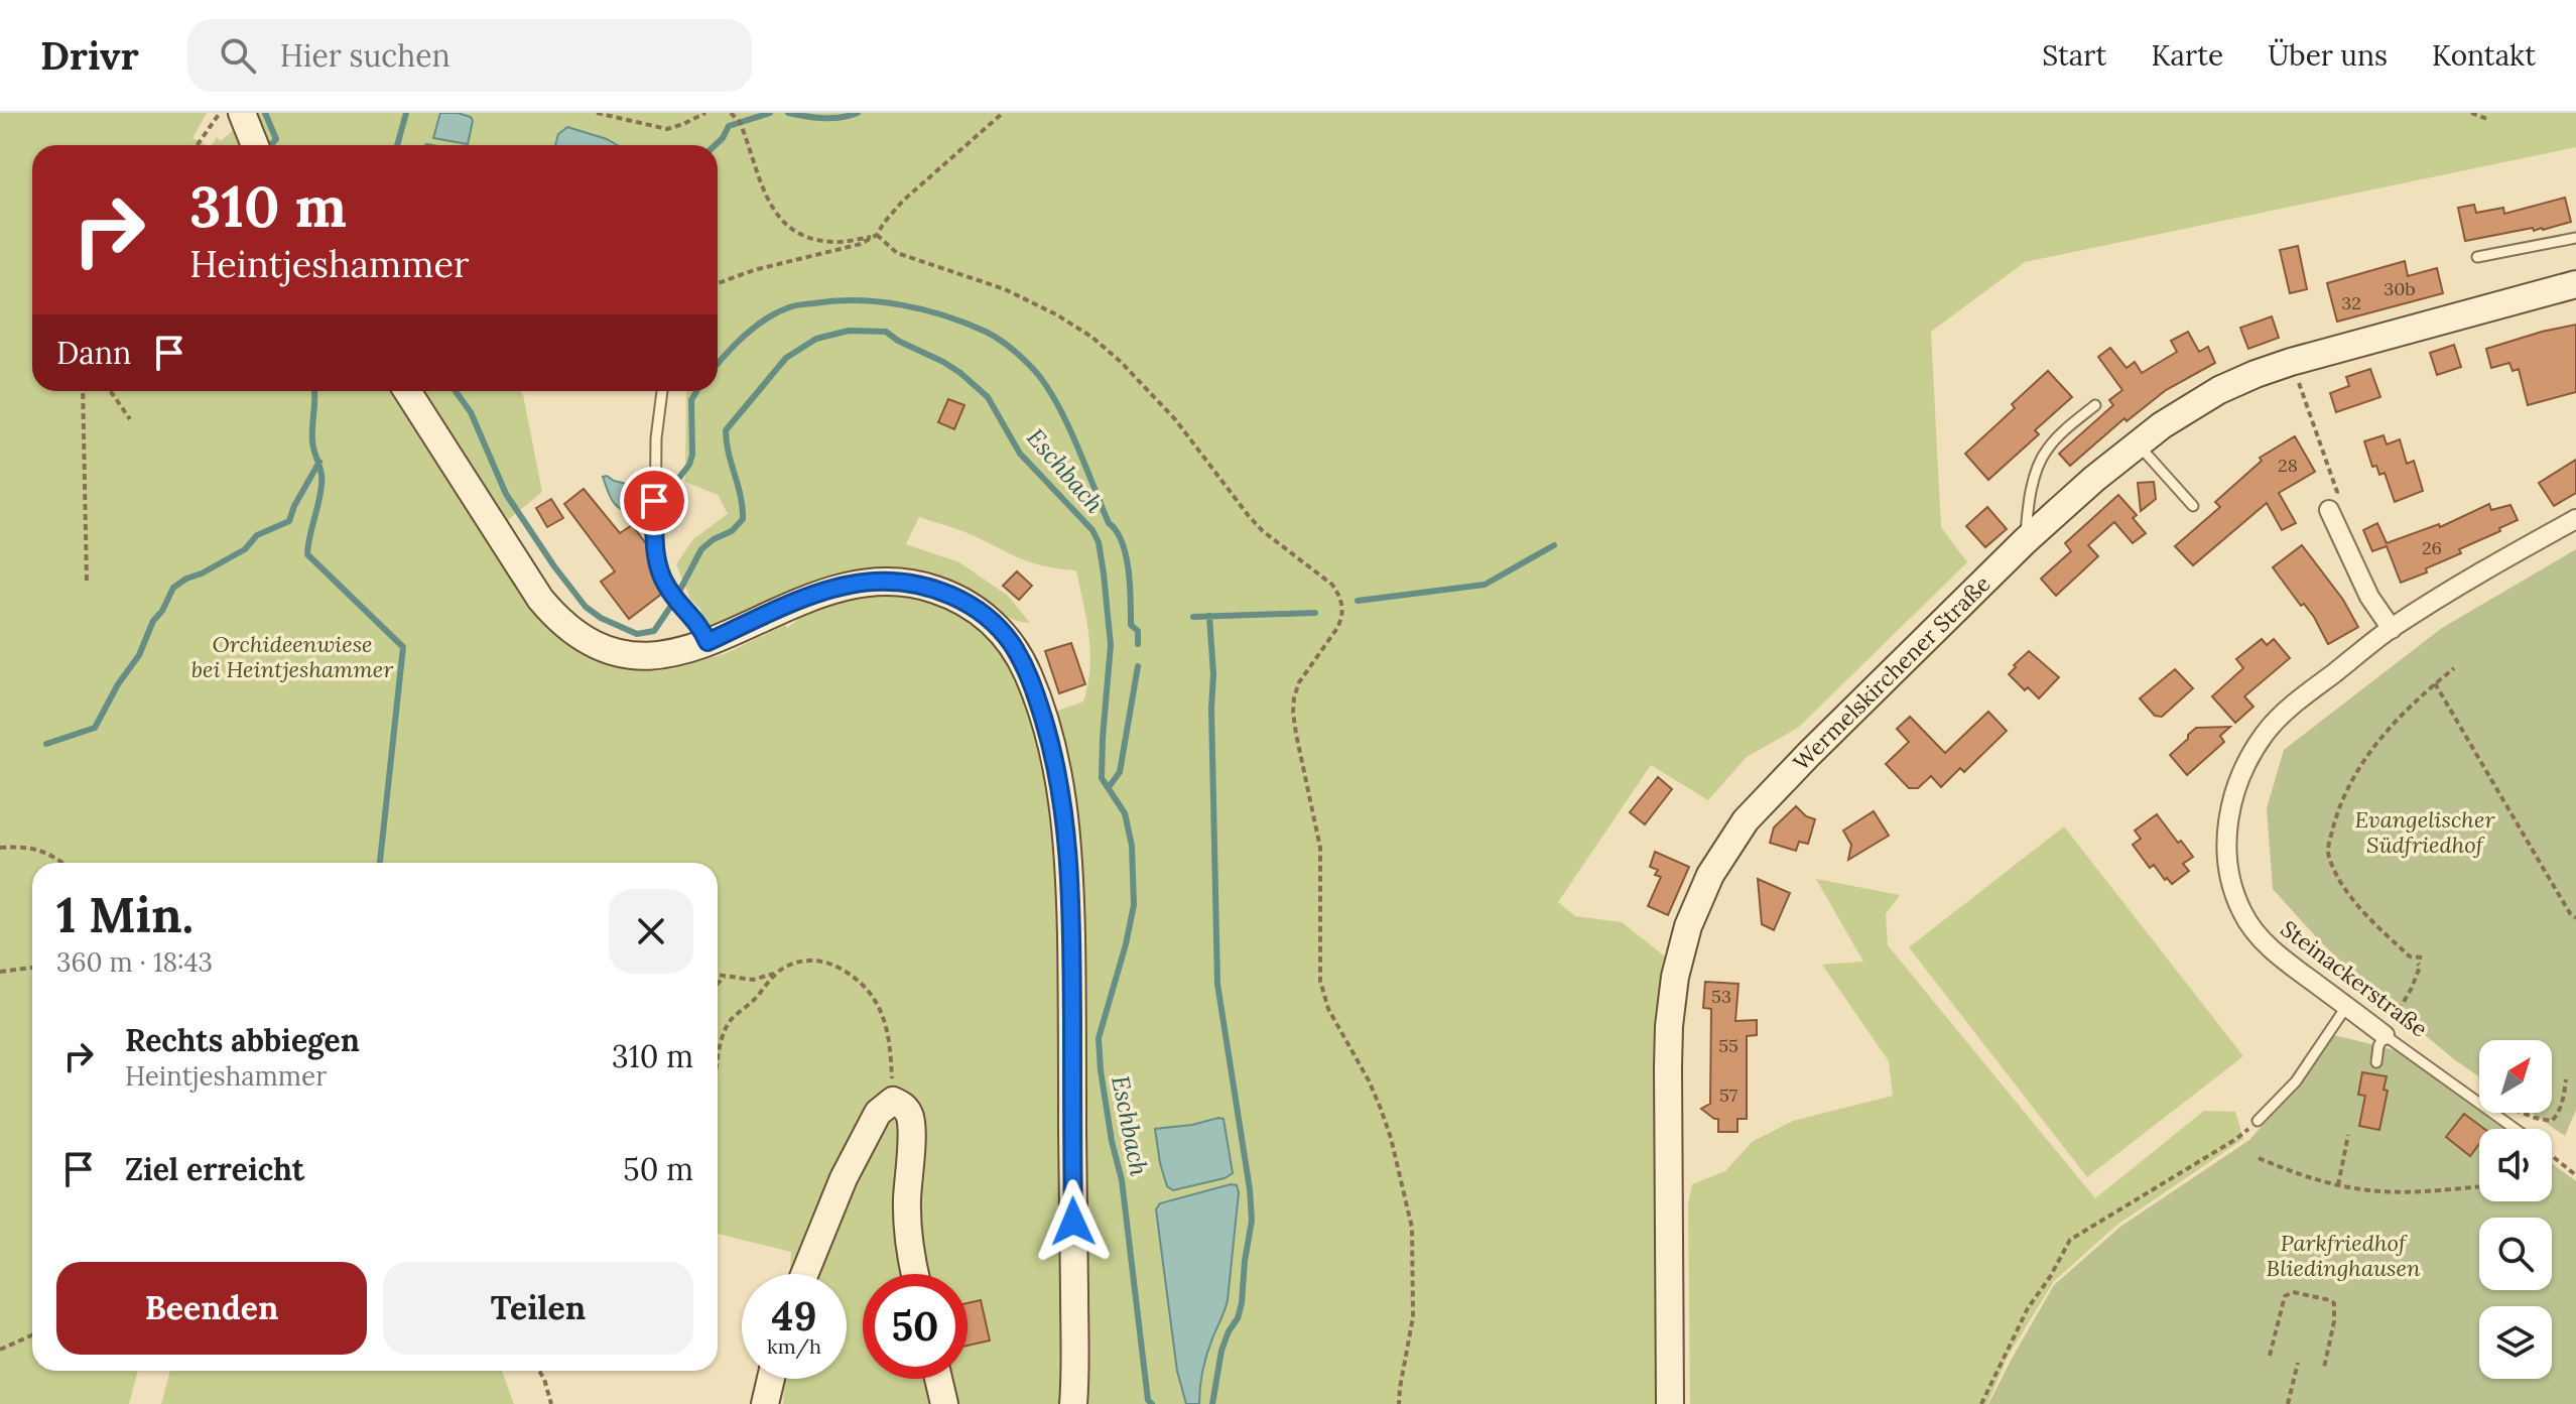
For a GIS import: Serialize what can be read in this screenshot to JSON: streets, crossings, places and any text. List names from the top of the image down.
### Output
{
  "streets": {
    "main road": ["Wermelskirchener Straße"],
    "street": ["Steinackerstraße"]
  },
  "water": ["Eschbach"],
  "parks": ["Orchideenwiese bei Heintjeshammer", "Evangelischer Südfriedhof", "Parkfriedhof Bliedinghausen"],
  "house_numbers": [
    "30b",
    "32",
    "28",
    "26",
    "53",
    "55",
    "57"
  ],
  "north": "top right",
  "page": {
    "header": "Drivr",
    "search": "Hier suchen",
    "nav": [
      "Start",
      "Karte",
      "Über uns",
      "Kontakt"
    ],
    "turn": ["310 m", "Heintjeshammer"],
    "then": "Dann",
    "heading": ["1 Min.", "360 m · 18:43"],
    "list": [
      {
        "name": "Rechts abbiegen",
        "note": "Heintjeshammer",
        "value": "310 m"
      },
      {
        "name": "Ziel erreicht",
        "value": "50 m"
      }
    ],
    "buttons": ["Beenden", "Teilen"],
    "speed": "49 km/h",
    "limit": "50"
  }
}
